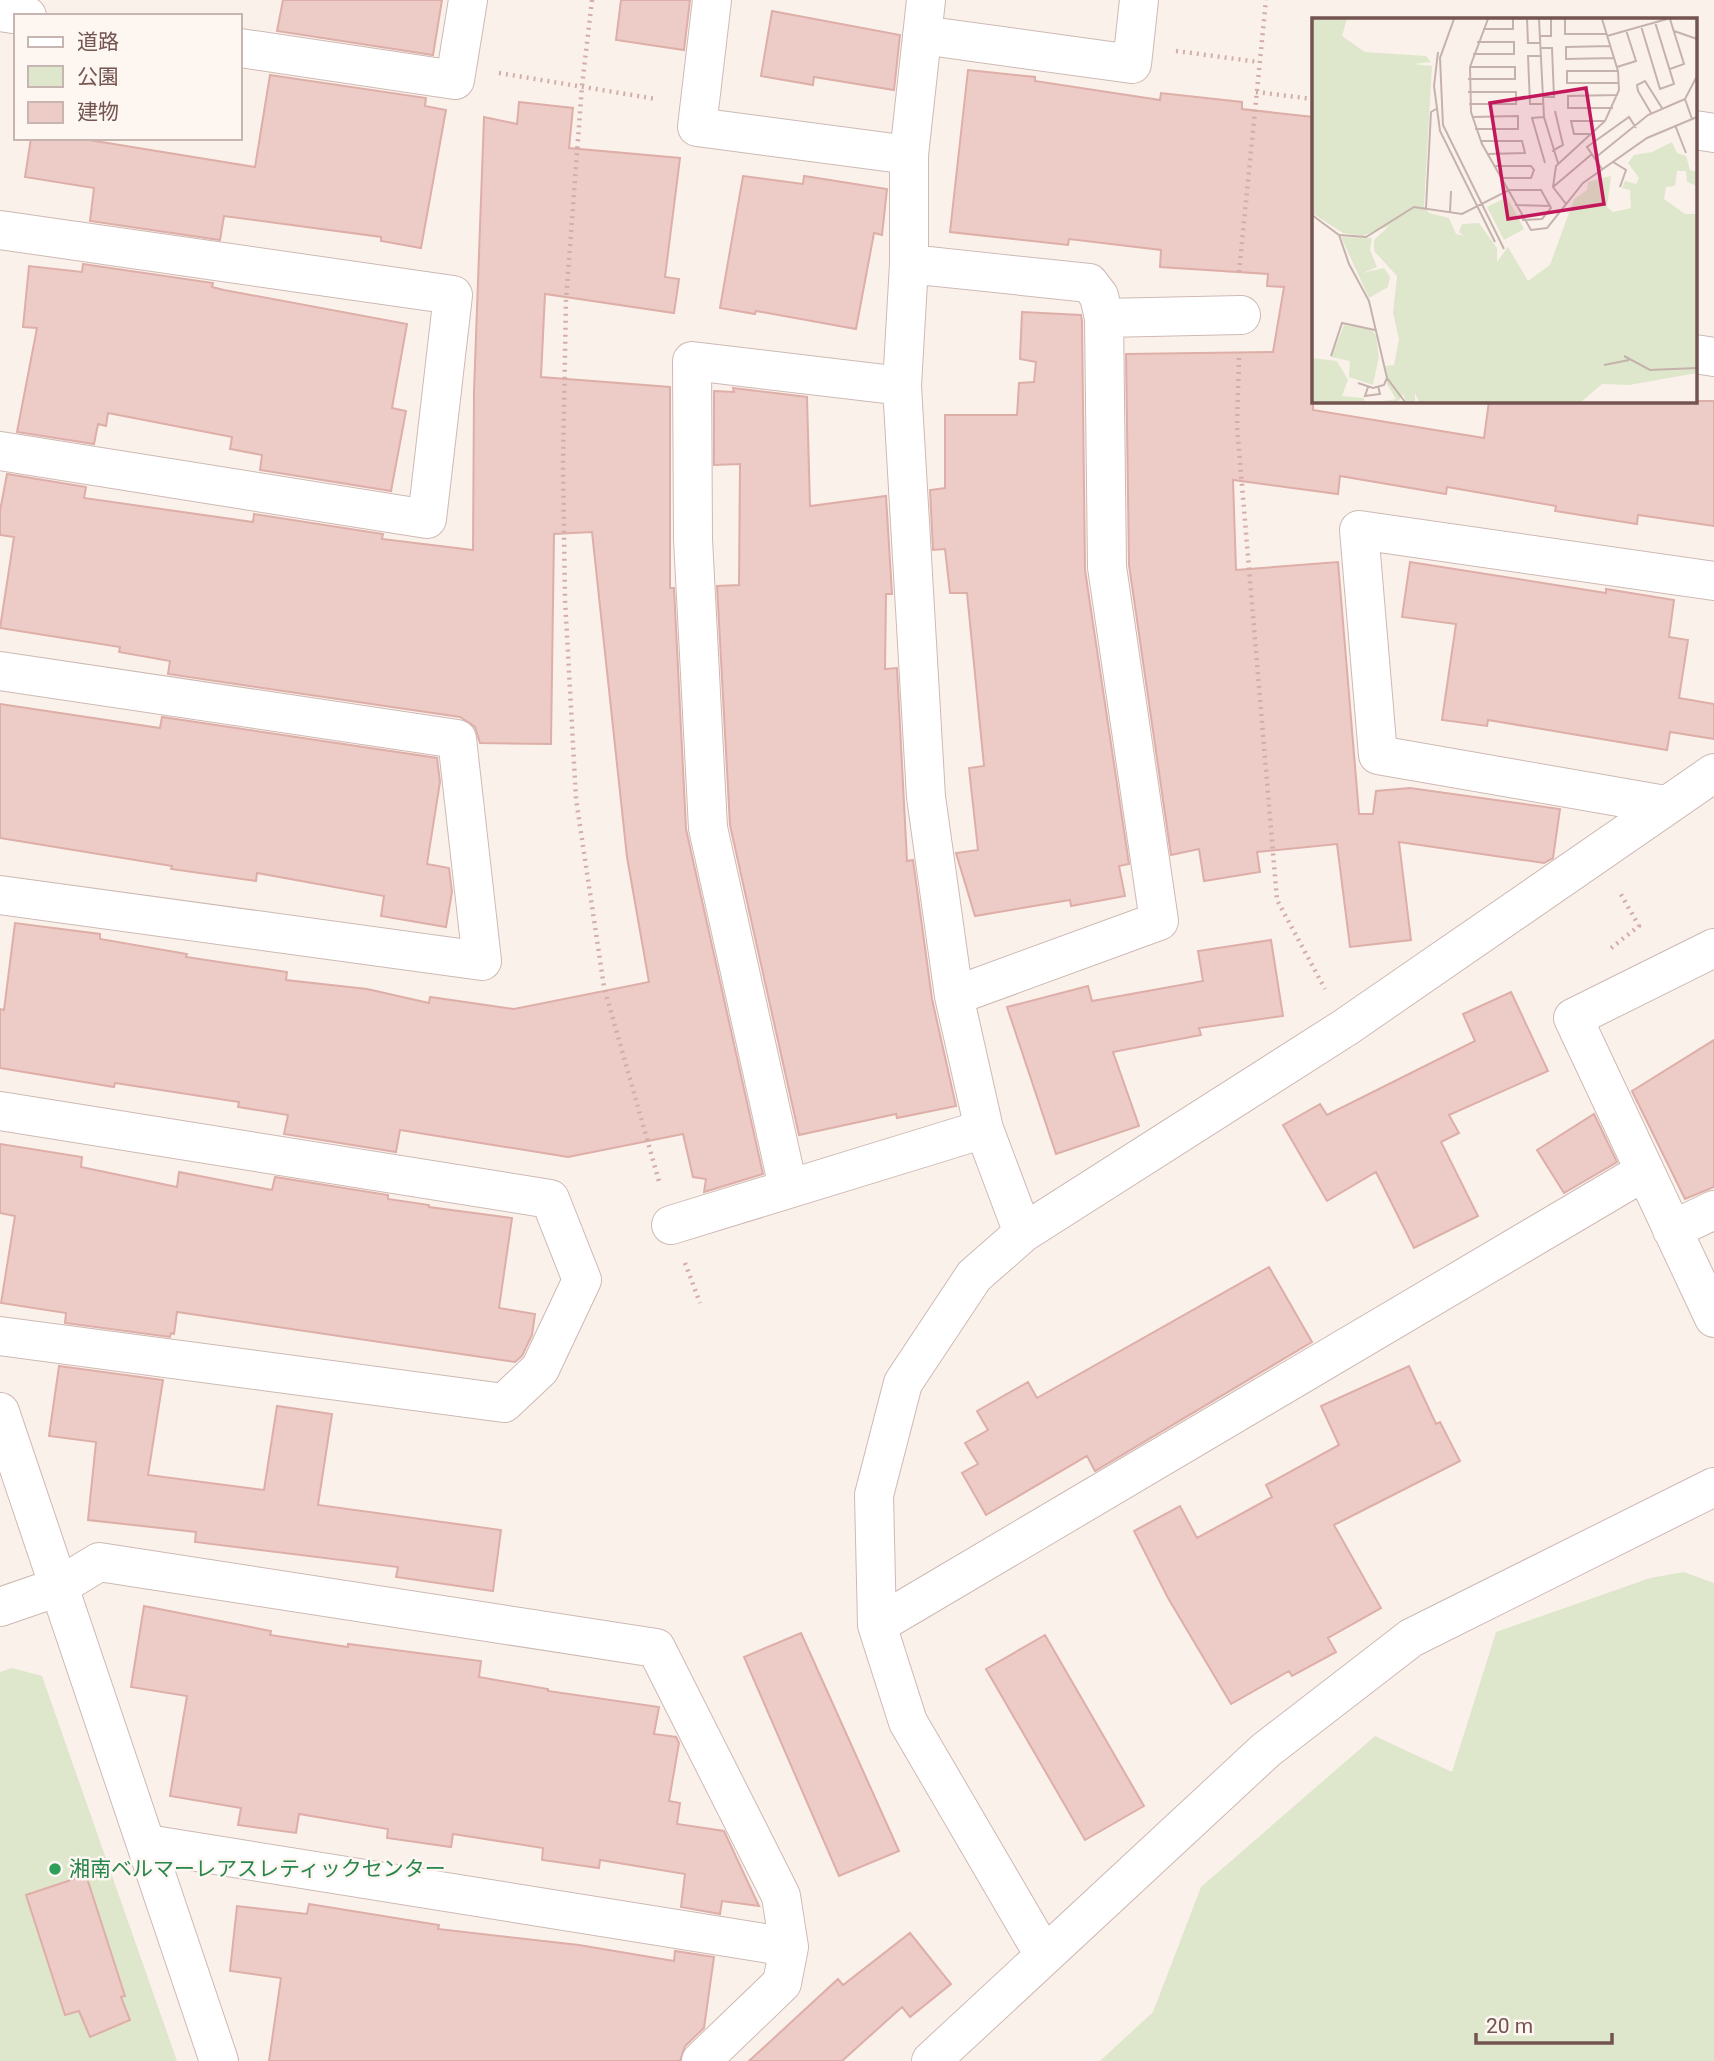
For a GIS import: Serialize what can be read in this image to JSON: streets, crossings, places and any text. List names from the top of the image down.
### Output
{
  "places": ["湘南ベルマーレアスレティックセンター"],
  "legend": ["道路", "公園", "建物"],
  "scale_bar": "20 m"
}
